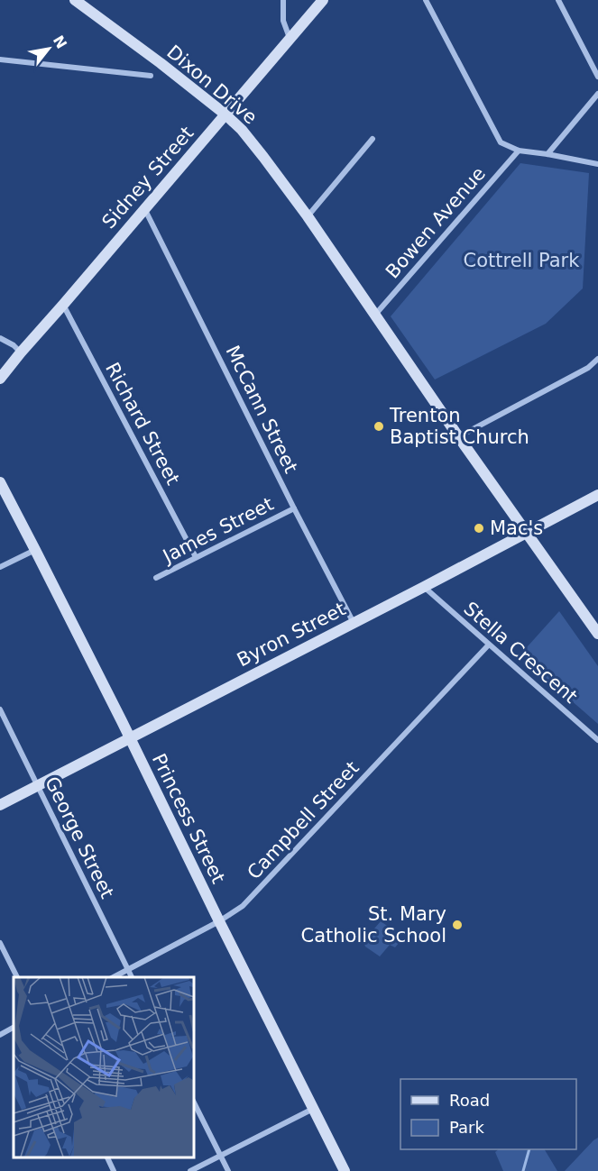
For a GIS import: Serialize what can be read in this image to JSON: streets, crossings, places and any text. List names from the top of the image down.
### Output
{
  "streets": {
    "street": [
      "Dixon Drive",
      "Sidney Street",
      "Bowen Avenue",
      "McCann Street",
      "Richard Street",
      "James Street",
      "Byron Street",
      "Stella Crescent",
      "Princess Street",
      "Campbell Street",
      "George Street"
    ]
  },
  "crossings": [
    ["Dixon Drive", "Sidney Street"],
    ["Dixon Drive", "Bowen Avenue"],
    ["Dixon Drive", "Byron Street"],
    ["Sidney Street", "McCann Street"],
    ["Sidney Street", "Richard Street"],
    ["McCann Street", "James Street"],
    ["McCann Street", "Byron Street"],
    ["Richard Street", "James Street"],
    ["Byron Street", "Stella Crescent"],
    ["Byron Street", "Princess Street"],
    ["Byron Street", "George Street"],
    ["Stella Crescent", "Campbell Street"],
    ["Princess Street", "Campbell Street"],
    ["Campbell Street", "George Street"]
  ],
  "parks": ["Cottrell Park"],
  "places": ["Trenton Baptist Church", "Mac's", "St. Mary Catholic School"],
  "legend": ["Road", "Park"],
  "north": "top right"
}
